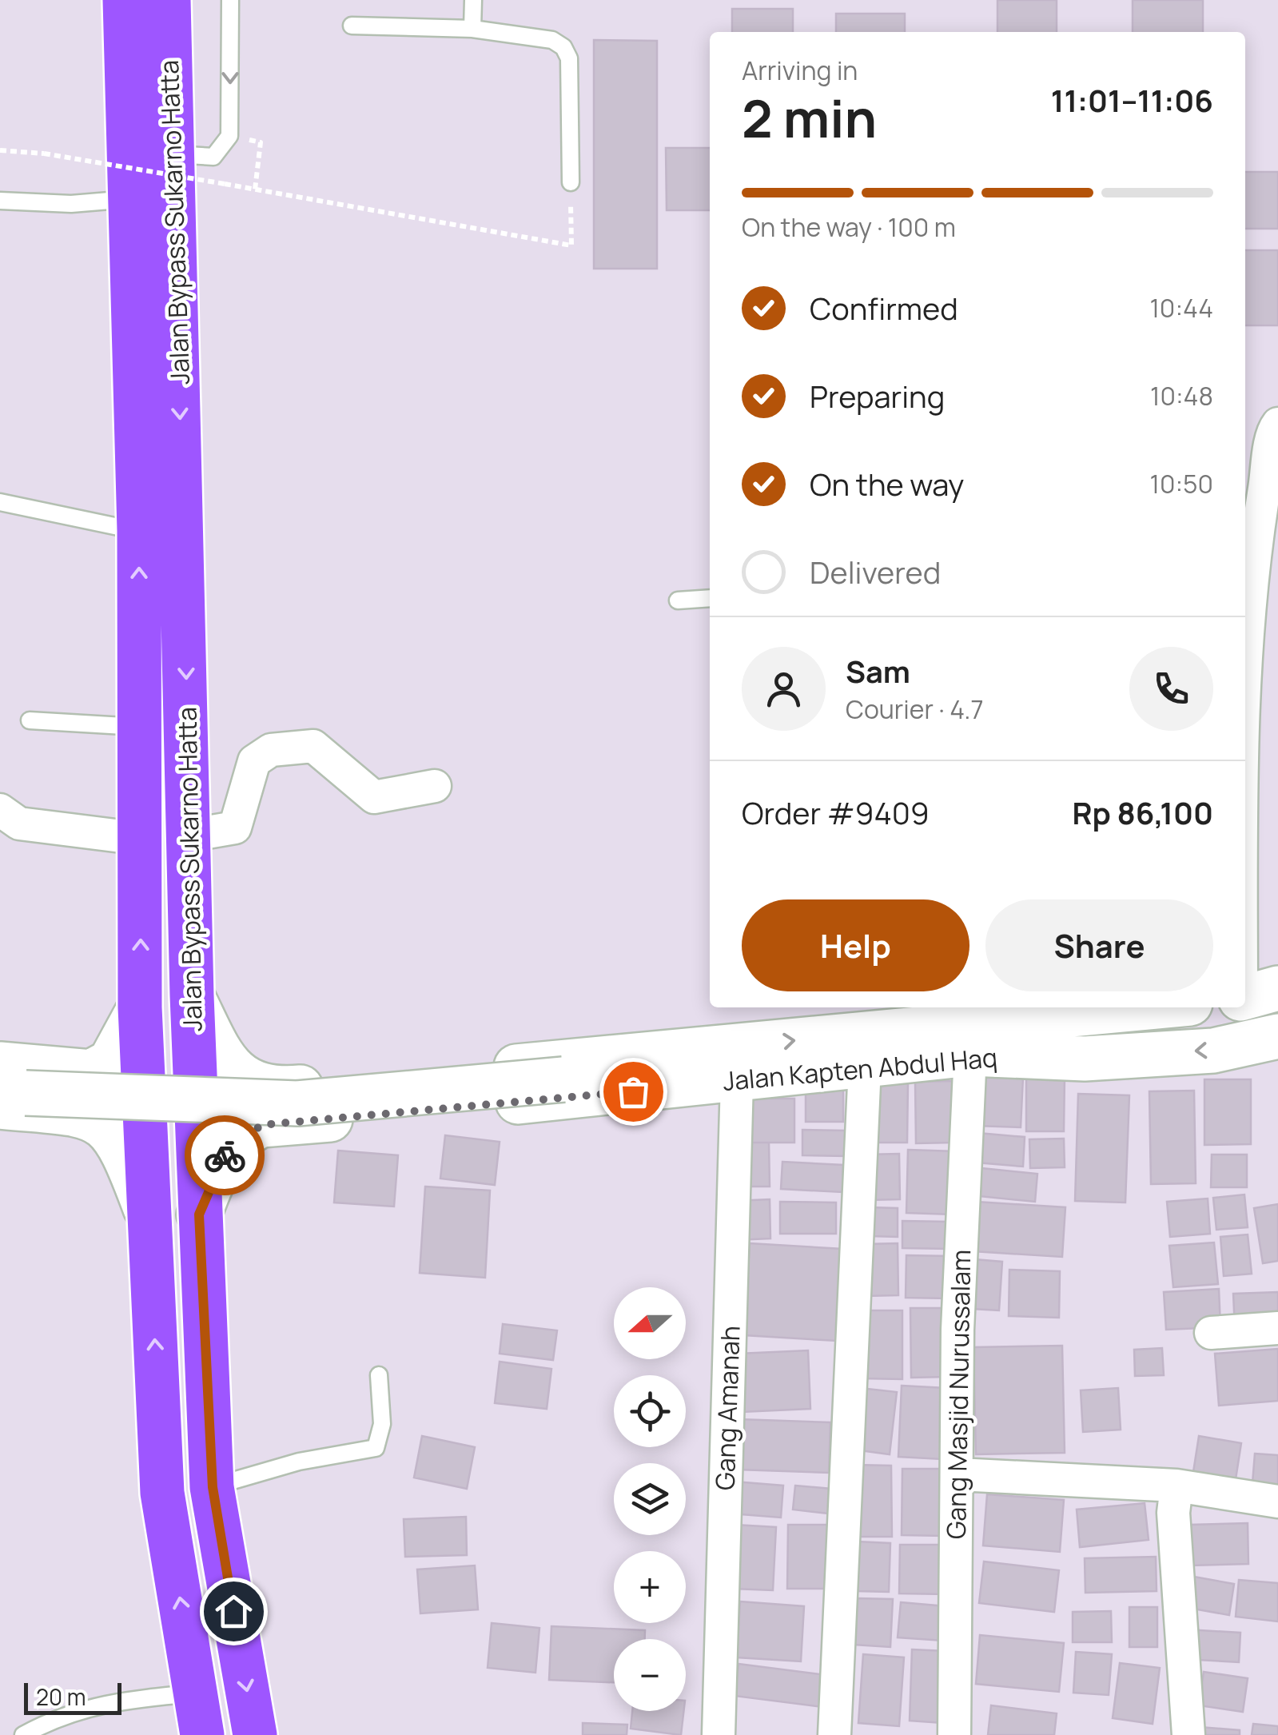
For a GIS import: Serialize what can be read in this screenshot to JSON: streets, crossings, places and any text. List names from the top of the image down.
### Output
{
  "streets": {
    "highway": ["Jalan Bypass Sukarno Hatta"],
    "street": ["Jalan Kapten Abdul Haq", "Gang Masjid Nurussalam", "Gang Amanah"]
  },
  "crossings": [
    ["Jalan Bypass Sukarno Hatta", "Jalan Kapten Abdul Haq"],
    ["Jalan Kapten Abdul Haq", "Gang Masjid Nurussalam"],
    ["Jalan Kapten Abdul Haq", "Gang Amanah"]
  ],
  "scale_bar": "20 m",
  "north": "left",
  "page": {
    "heading": ["2 min", "Arriving in", "11:01–11:06"],
    "panel": [
      "Sam",
      "Courier · 4.7",
      "Order #9409",
      "Rp 86,100"
    ],
    "bar": "On the way · 100 m",
    "list": [
      ["Confirmed", "10:44"],
      ["Preparing", "10:48"],
      ["On the way", "10:50"],
      "Delivered"
    ],
    "buttons": ["Help", "Share"],
    "map_buttons": ["+", "−"],
    "scale": "20 m"
  }
}
